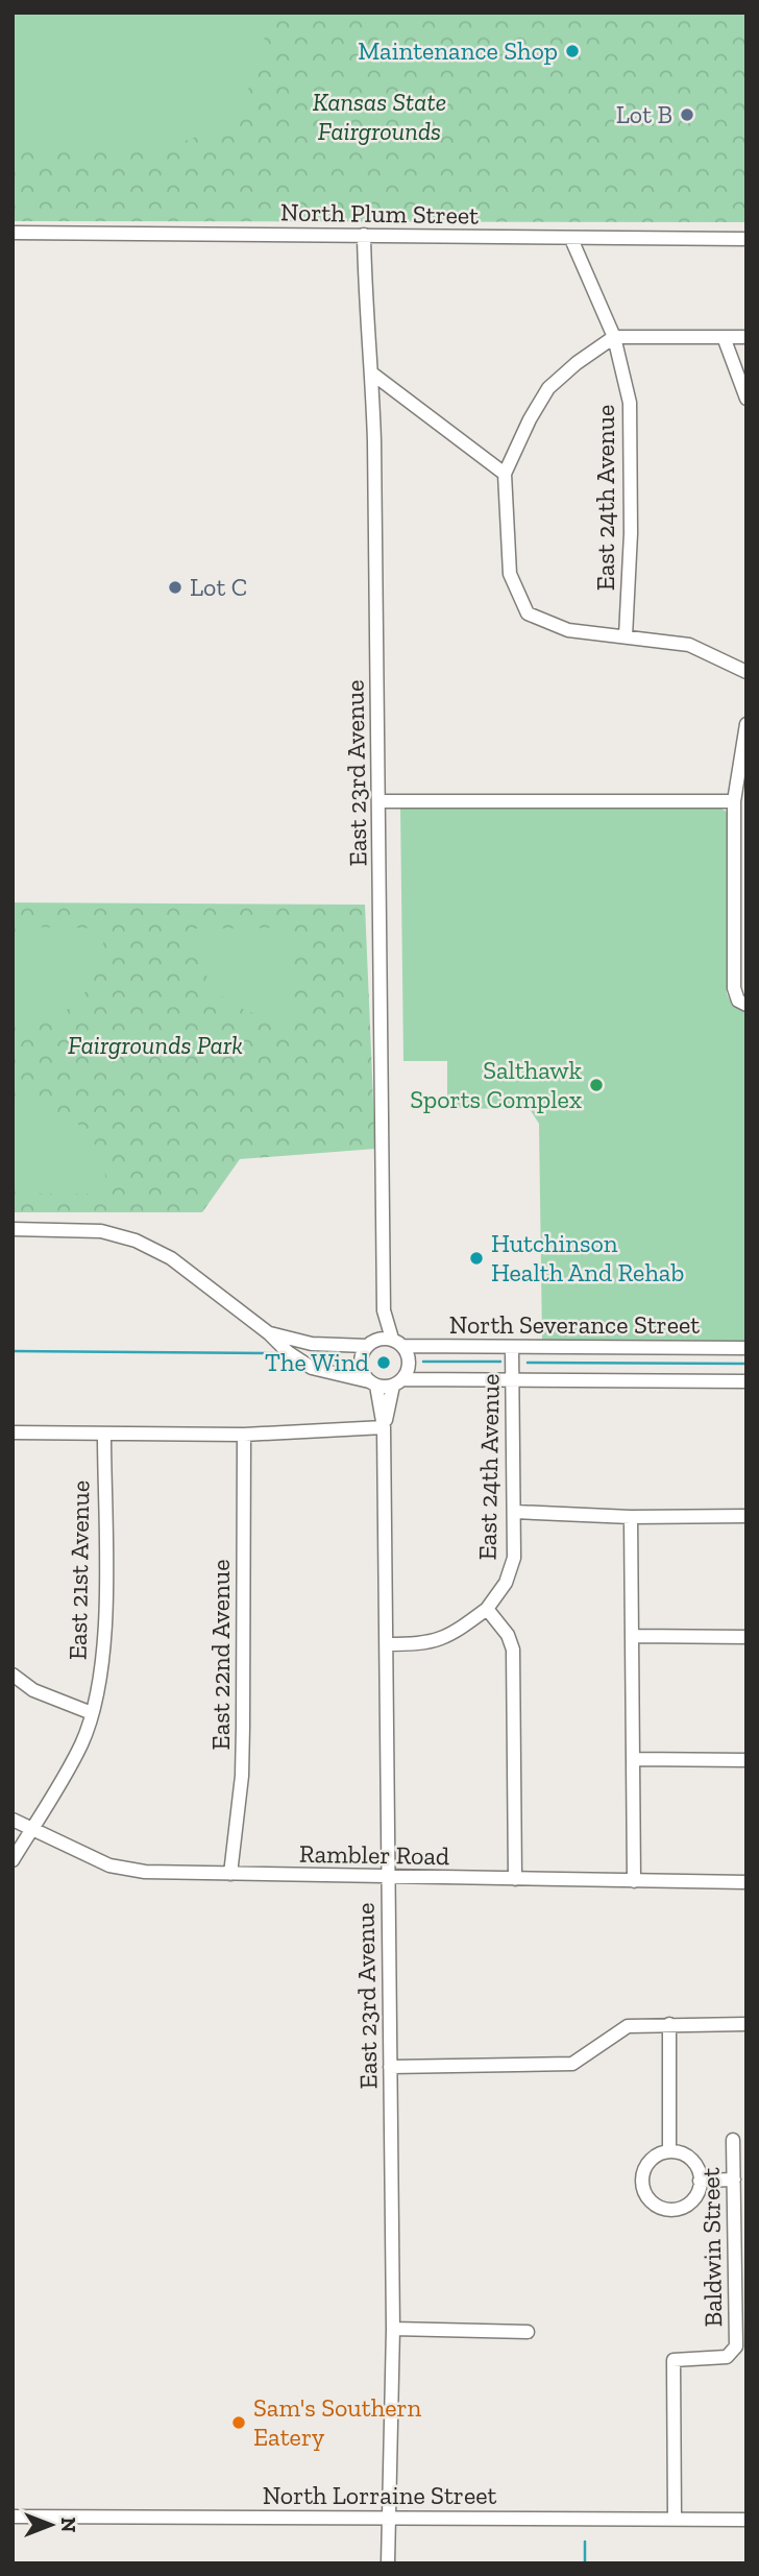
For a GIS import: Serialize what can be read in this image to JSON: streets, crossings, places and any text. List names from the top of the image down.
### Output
{
  "streets": {
    "street": [
      "North Plum Street",
      "East 24th Avenue",
      "East 23rd Avenue",
      "North Severance Street",
      "East 21st Avenue",
      "East 22nd Avenue",
      "Rambler Road",
      "Baldwin Street",
      "North Lorraine Street"
    ]
  },
  "crossings": [
    ["North Plum Street", "East 24th Avenue"],
    ["North Plum Street", "East 23rd Avenue"],
    ["East 24th Avenue", "North Severance Street"],
    ["East 23rd Avenue", "North Severance Street"],
    ["East 23rd Avenue", "Rambler Road"],
    ["East 23rd Avenue", "North Lorraine Street"],
    ["East 21st Avenue", "Rambler Road"],
    ["East 22nd Avenue", "Rambler Road"],
    ["Baldwin Street", "North Lorraine Street"]
  ],
  "parks": ["Kansas State Fairgrounds", "Fairgrounds Park"],
  "places": [
    "Maintenance Shop",
    "Lot B",
    "Lot C",
    "Salthawk Sports Complex",
    "Hutchinson Health And Rehab",
    "The Wind",
    "Sam's Southern Eatery"
  ],
  "north": "right"
}
